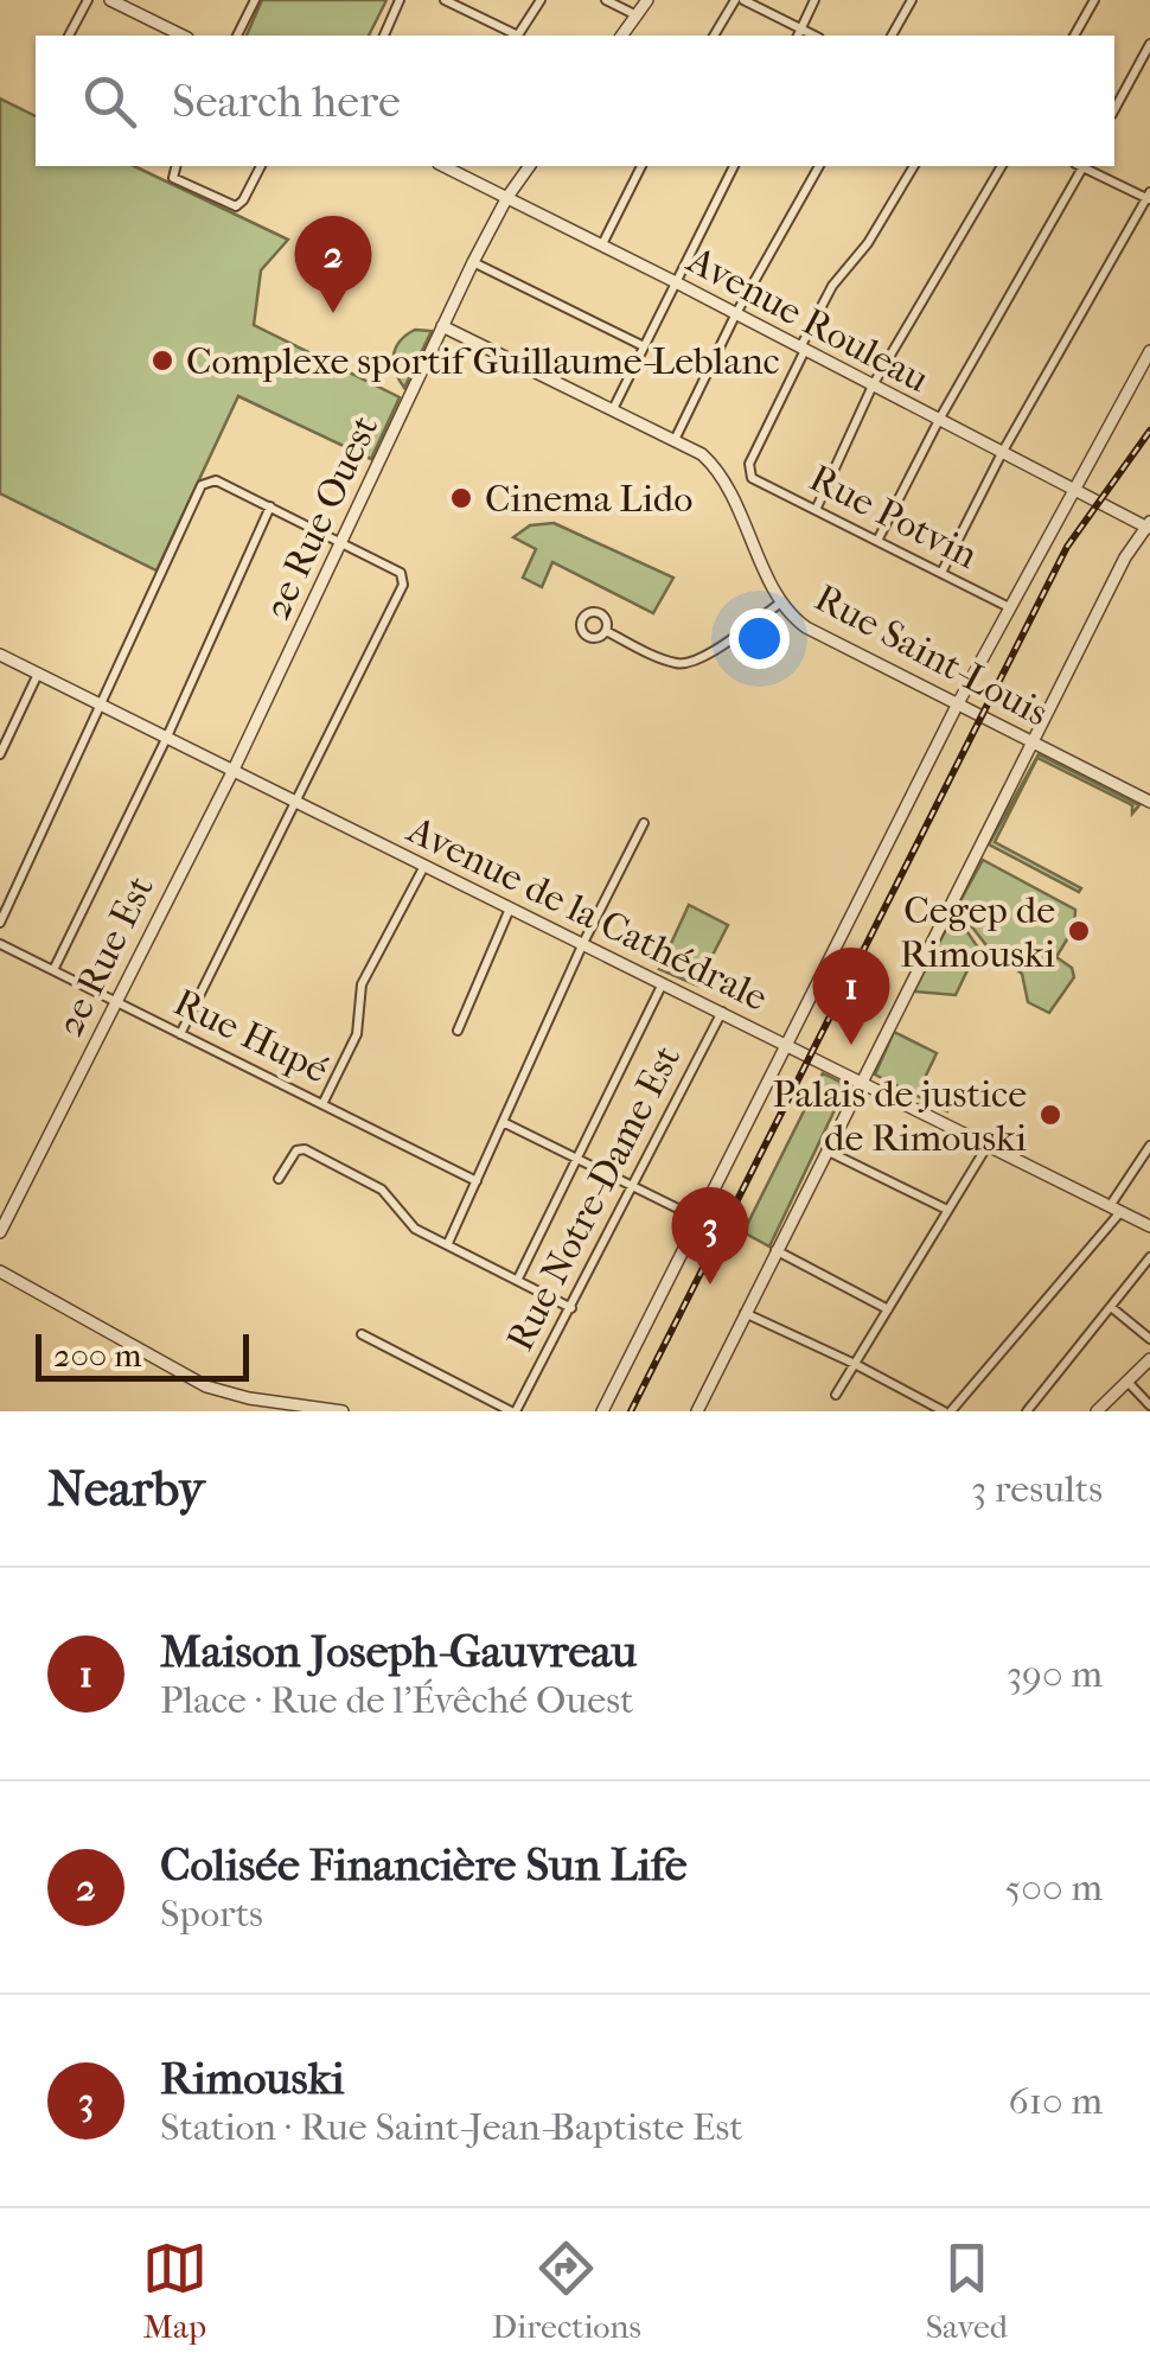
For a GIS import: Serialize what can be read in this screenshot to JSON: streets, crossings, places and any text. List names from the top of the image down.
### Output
{
  "streets": {
    "street": [
      "Avenue Rouleau",
      "Rue Potvin",
      "2e Rue Ouest",
      "Rue Saint-Louis",
      "Avenue de la Cathédrale",
      "2e Rue Est",
      "Rue Hupé",
      "Rue Notre-Dame Est"
    ]
  },
  "crossings": [
    ["Avenue Rouleau", "Rue Potvin"],
    ["Avenue Rouleau", "2e Rue Ouest"],
    ["2e Rue Ouest", "Rue Saint-Louis"],
    ["2e Rue Ouest", "Avenue de la Cathédrale"],
    ["2e Rue Ouest", "2e Rue Est"],
    ["Avenue de la Cathédrale", "2e Rue Est"],
    ["Avenue de la Cathédrale", "Rue Notre-Dame Est"],
    ["2e Rue Est", "Rue Hupé"]
  ],
  "places": [
    "Complexe sportif Guillaume-Leblanc",
    "Cinema Lido",
    "Cegep de Rimouski",
    "Palais de justice de Rimouski"
  ],
  "scale_bar": "200 m",
  "page": {
    "search": "Search here",
    "pins": ["2", "1", "3"],
    "scale": "200 m",
    "heading": ["Nearby", "3 results"],
    "list": [
      {
        "mark": "1",
        "name": "Maison Joseph-Gauvreau",
        "note": "Place · Rue de l'Évêché Ouest",
        "value": "390 m"
      },
      {
        "mark": "2",
        "name": "Colisée Financière Sun Life",
        "note": "Sports",
        "value": "500 m"
      },
      {
        "mark": "3",
        "name": "Rimouski",
        "note": "Station · Rue Saint-Jean-Baptiste Est",
        "value": "610 m"
      }
    ],
    "nav": ["Map", "Directions", "Saved"]
  }
}
